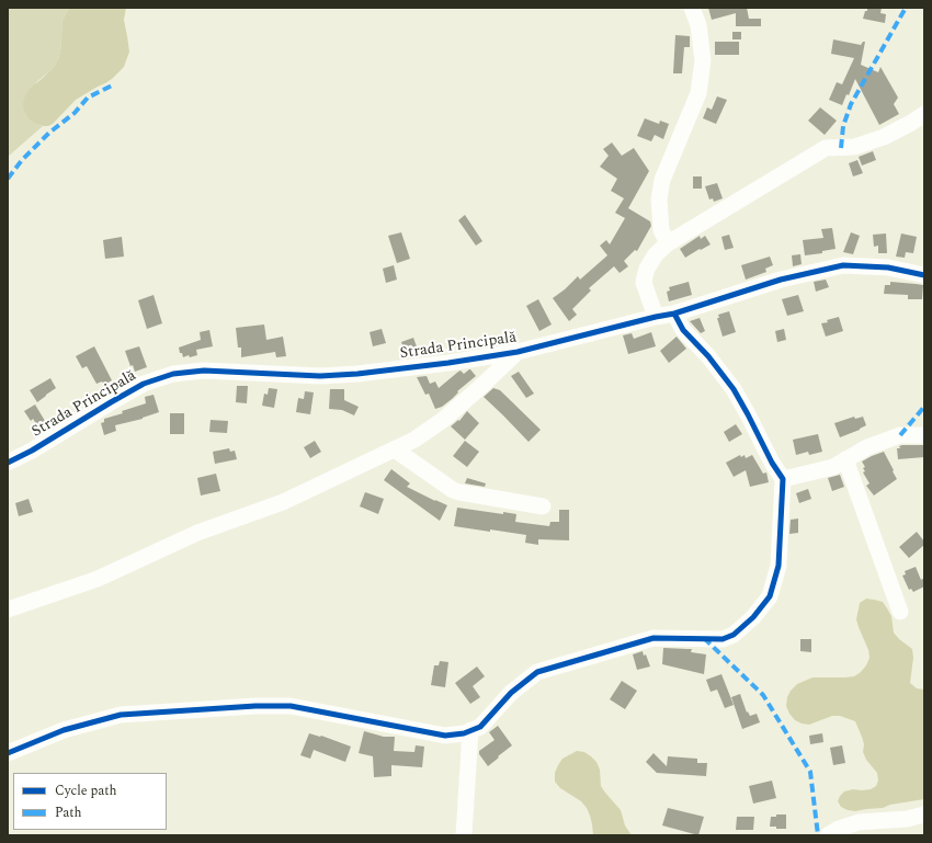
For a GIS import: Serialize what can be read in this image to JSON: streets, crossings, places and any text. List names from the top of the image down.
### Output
{
  "streets": {
    "street": ["Strada Principală"]
  },
  "legend": ["Cycle path", "Path"]
}
